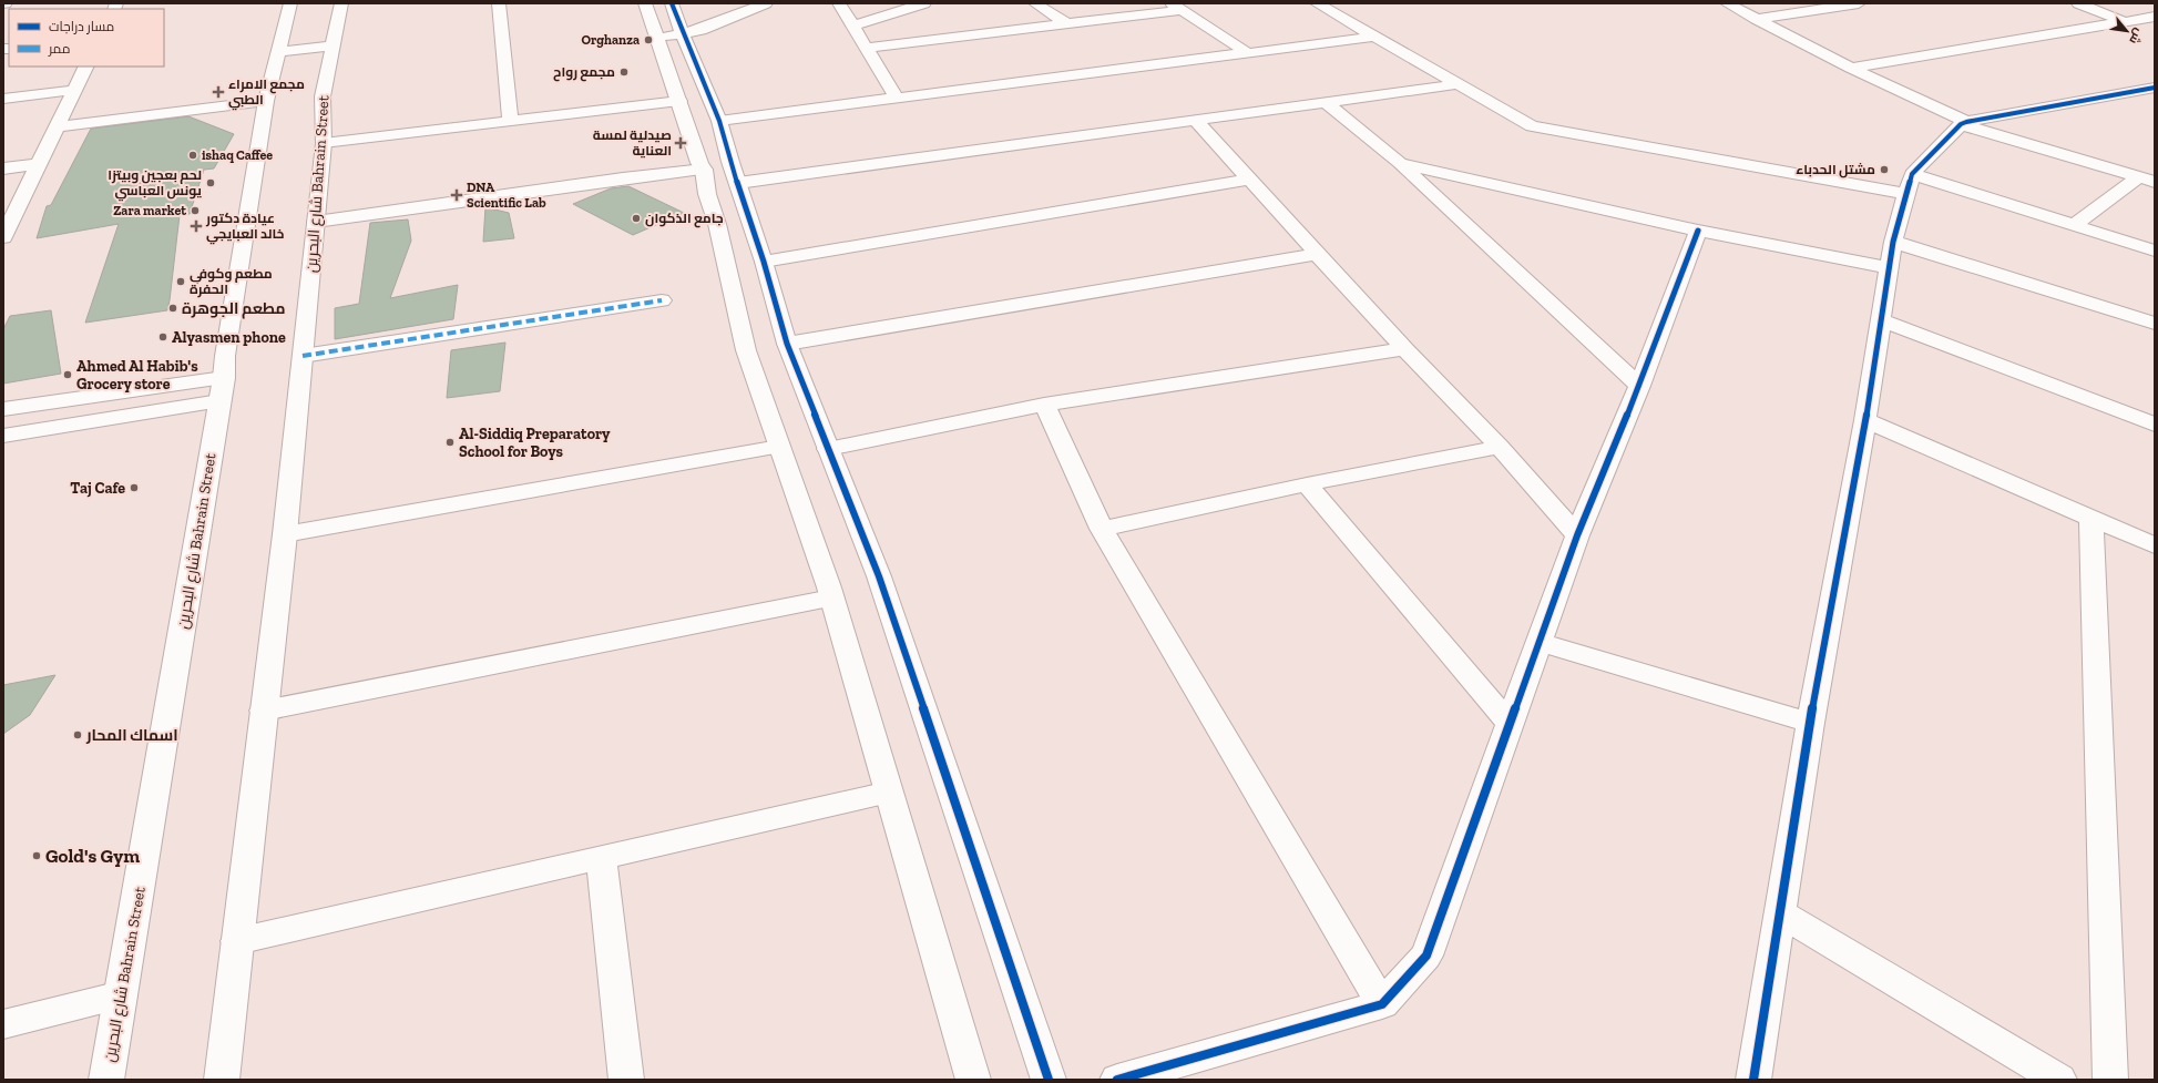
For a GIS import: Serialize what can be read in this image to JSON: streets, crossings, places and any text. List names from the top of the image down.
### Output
{
  "streets": {
    "street": ["شارع البحرين Bahrain Street"]
  },
  "places": {
    "other": [
      "Orghanza",
      "مجمع رواح",
      "ishaq Caffee",
      "مشتل الحدباء",
      "لحم بعجين وبيتزا يونس العباسي",
      "Zara market",
      "جامع الذكوان",
      "مطعم وكوفي الحفرة",
      "مطعم الجوهرة",
      "Alyasmen phone",
      "Ahmed Al Habib's Grocery store",
      "Al-Siddiq Preparatory School for Boys",
      "Taj Cafe",
      "اسماك المحار",
      "Gold's Gym"
    ],
    "health": [
      "مجمع الامراء الطبي",
      "صيدلية لمسة العناية",
      "DNA Scientific Lab",
      "عيادة دكتور خالد العبايجي"
    ]
  },
  "legend": ["مسار دراجات", "ممر"],
  "north": "bottom right"
}
